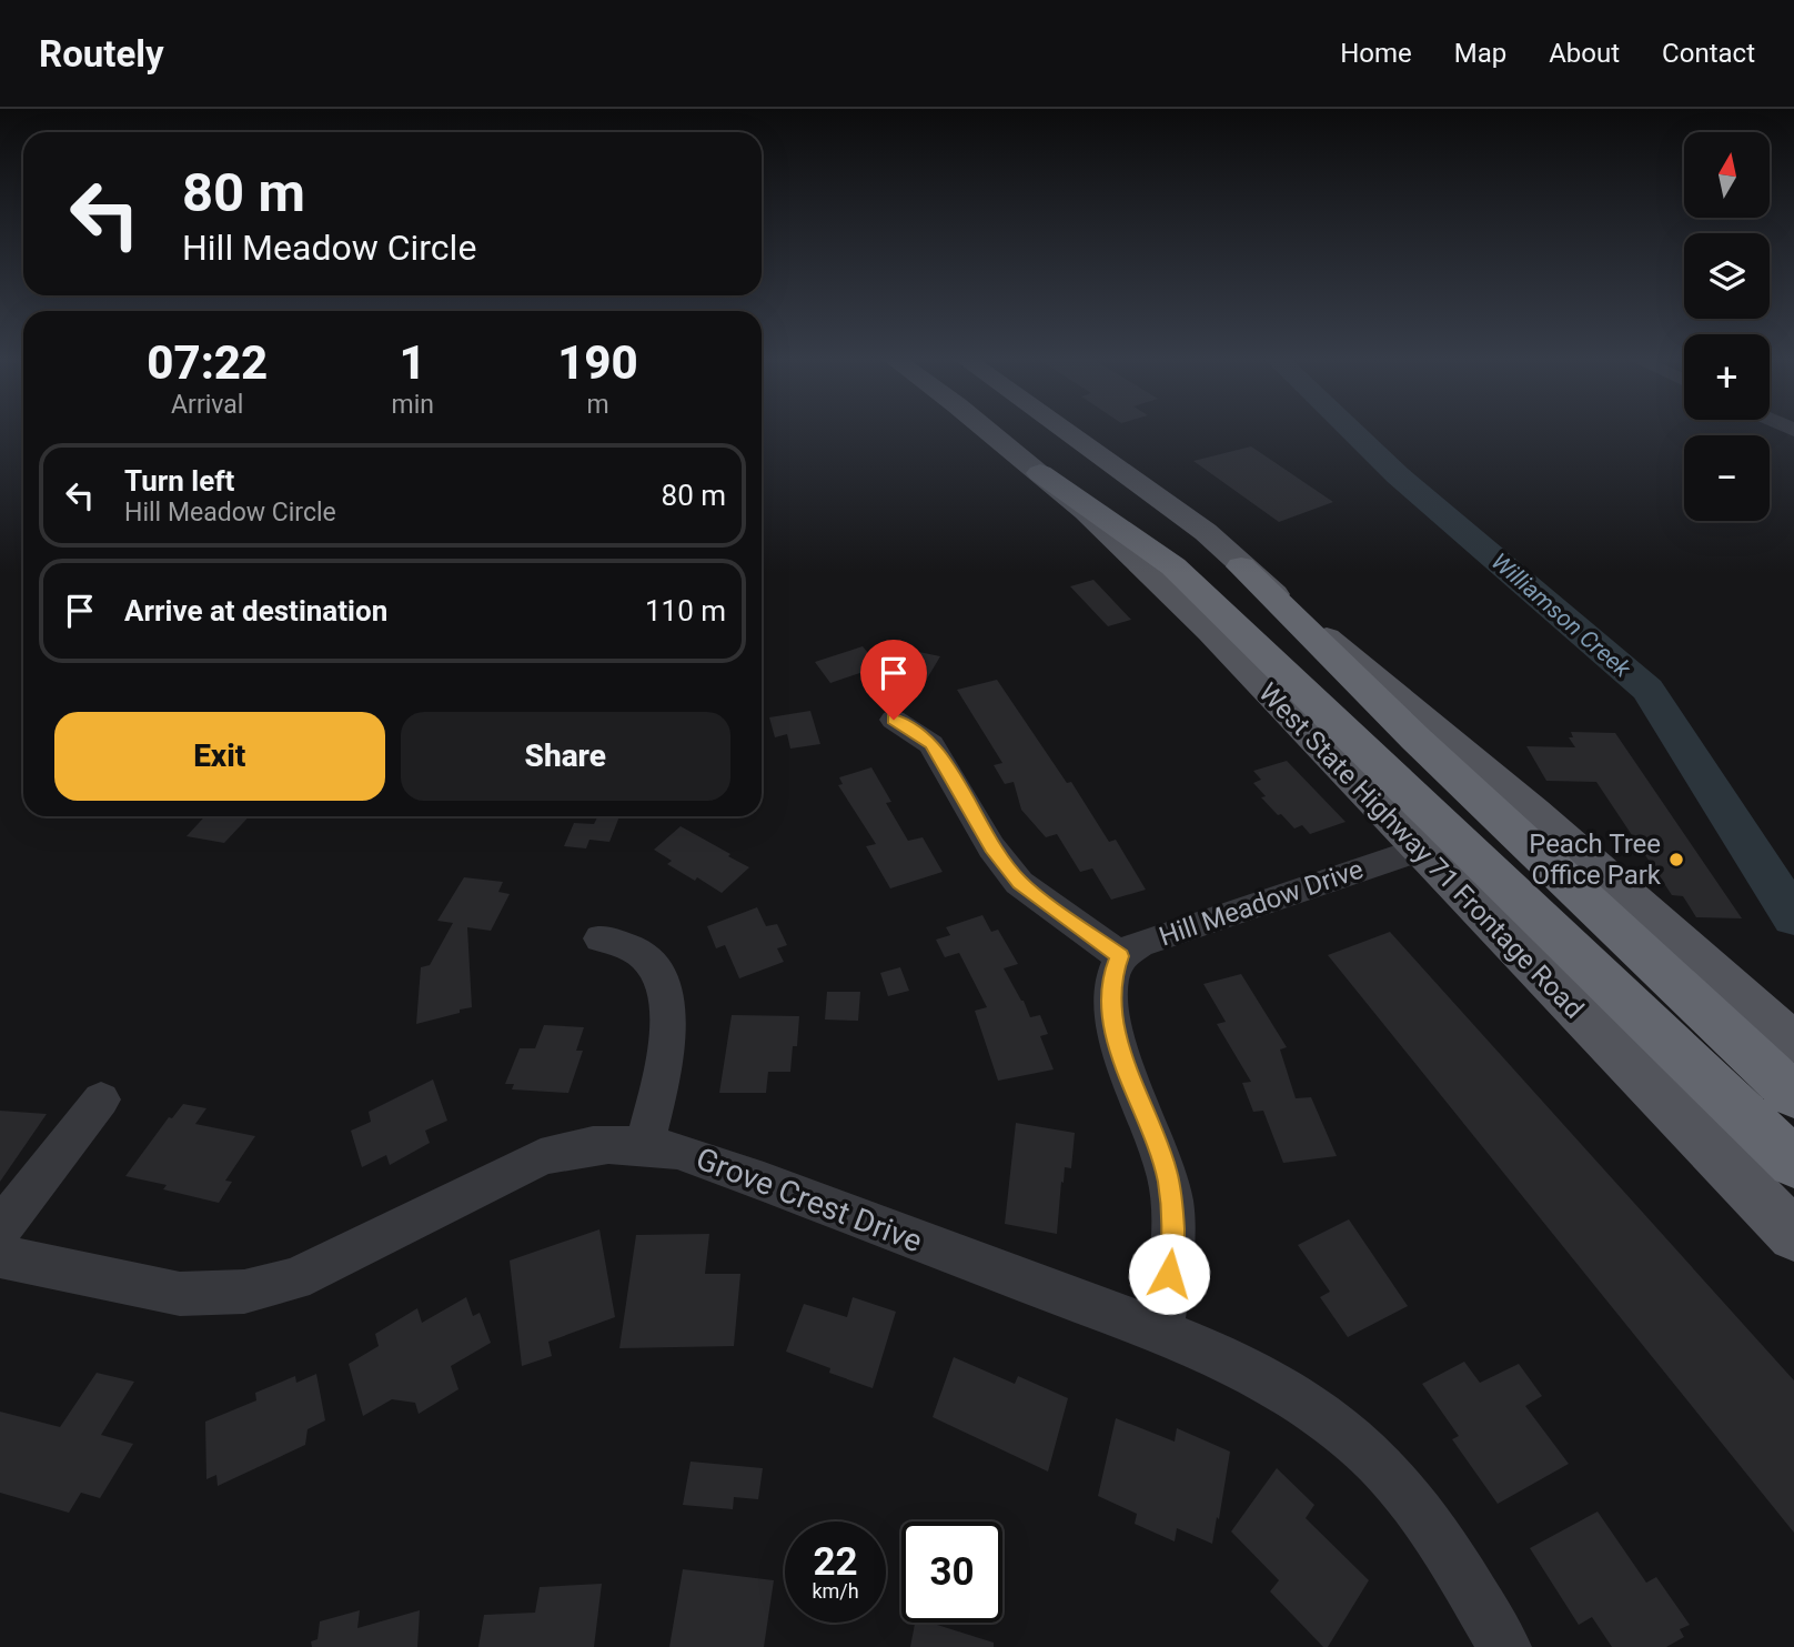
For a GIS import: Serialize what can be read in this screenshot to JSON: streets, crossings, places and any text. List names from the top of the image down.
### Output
{
  "streets": {
    "main road": ["West State Highway 71 Frontage Road"],
    "street": ["Hill Meadow Drive", "Grove Crest Drive"]
  },
  "crossings": [
    ["West State Highway 71 Frontage Road", "Hill Meadow Drive"]
  ],
  "water": ["Williamson Creek"],
  "places": ["Peach Tree Office Park"],
  "north": "top",
  "page": {
    "header": "Routely",
    "nav": [
      "Home",
      "Map",
      "About",
      "Contact"
    ],
    "map_buttons": ["+", "−"],
    "turn": ["80 m", "Hill Meadow Circle"],
    "eta": [
      "07:22",
      "Arrival",
      "1",
      "min",
      "190",
      "m"
    ],
    "list": [
      {
        "name": "Turn left",
        "note": "Hill Meadow Circle",
        "value": "80 m"
      },
      {
        "name": "Arrive at destination",
        "value": "110 m"
      }
    ],
    "buttons": ["Exit", "Share"],
    "speed": "22 km/h",
    "limit": "30"
  }
}
